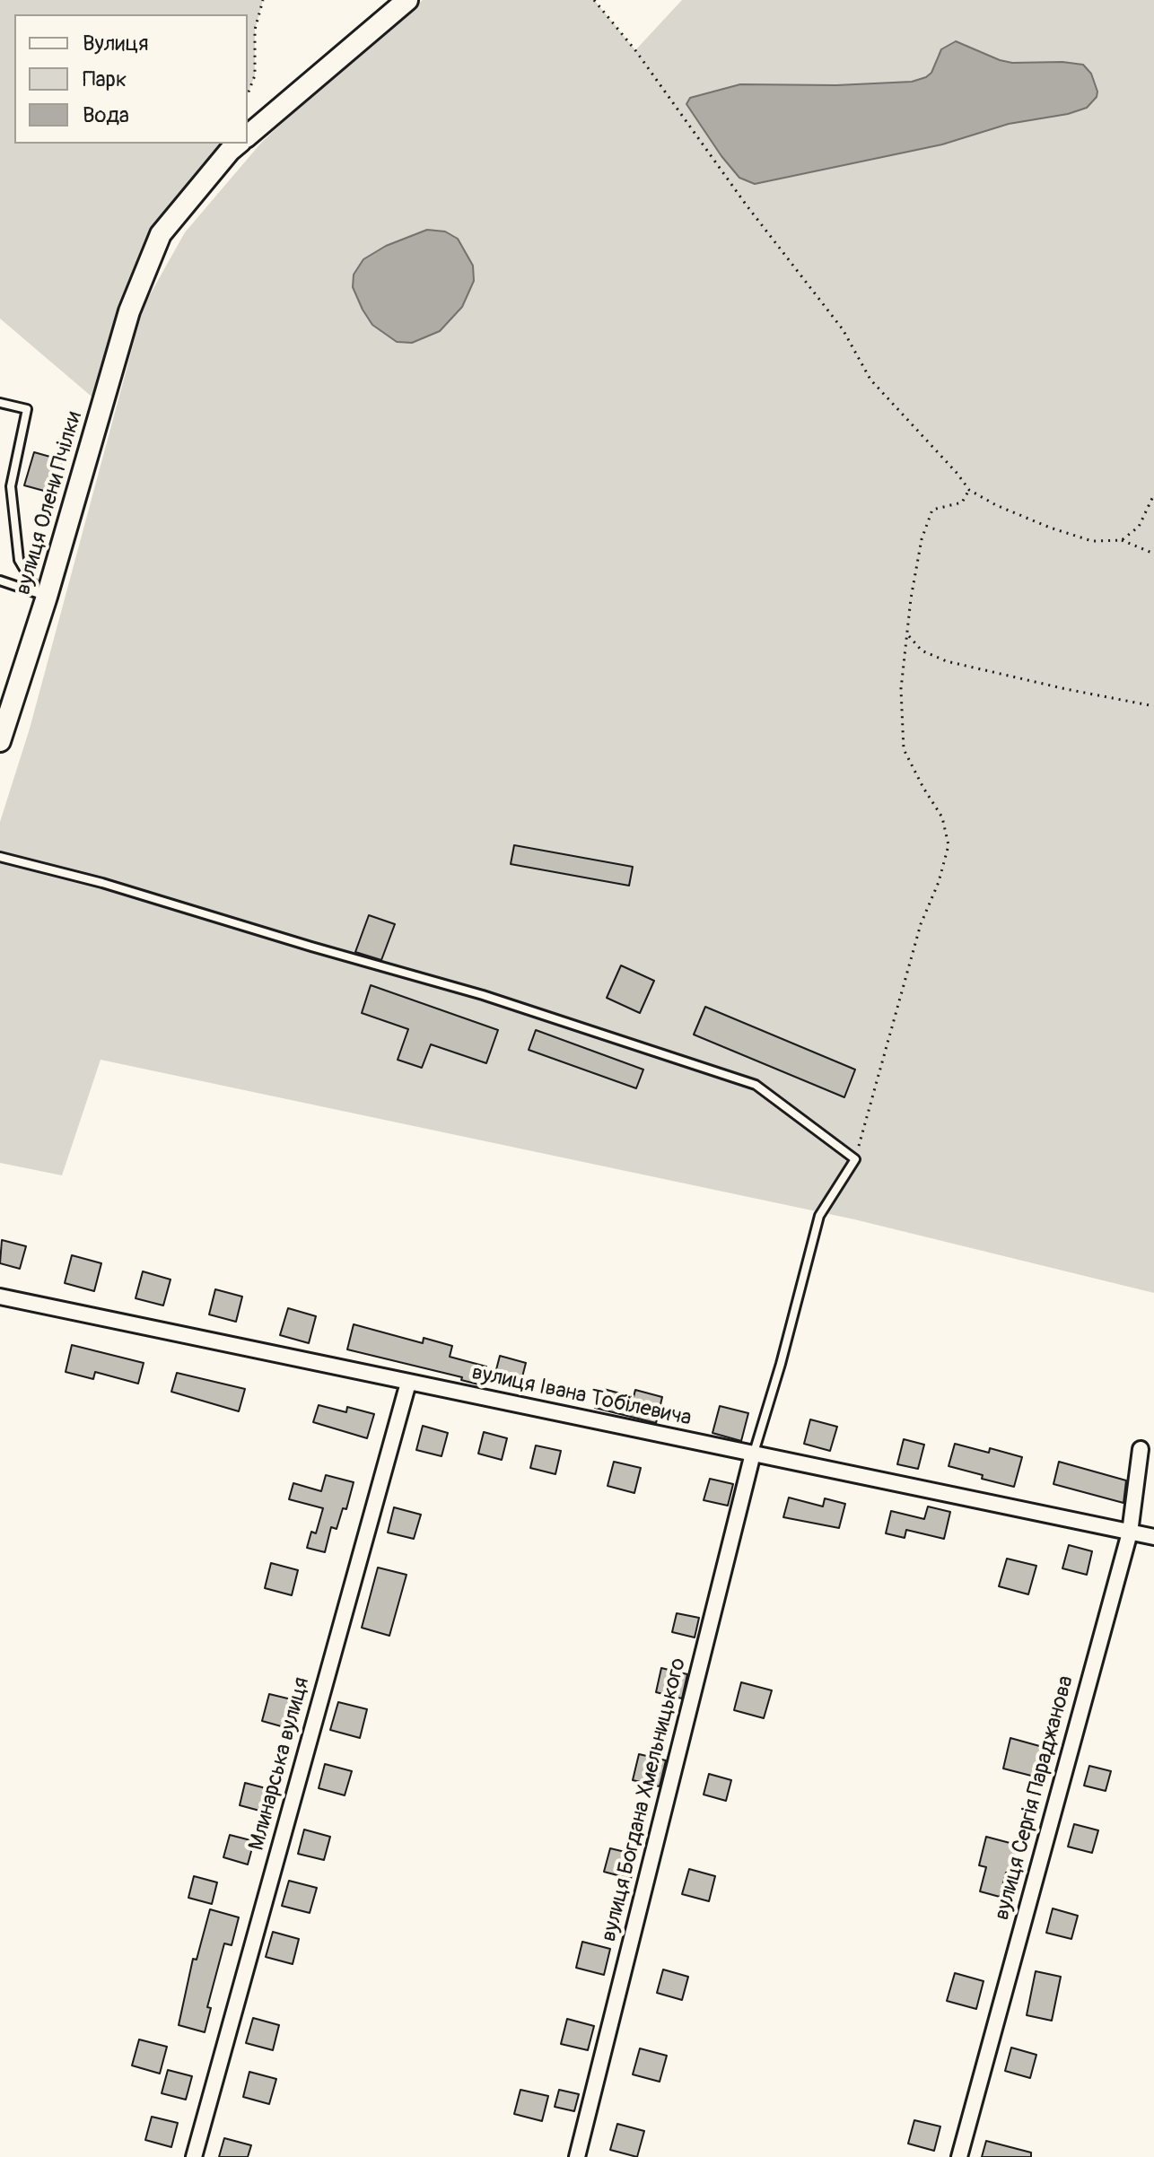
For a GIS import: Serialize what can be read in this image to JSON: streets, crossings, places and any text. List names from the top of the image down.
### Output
{
  "streets": {
    "street": [
      "вулиця Олени Пчілки",
      "вулиця Івана Тобілевича",
      "Млинарська вулиця",
      "вулиця Сергія Параджанова",
      "вулиця Богдана Хмельницького"
    ]
  },
  "crossings": [
    ["вулиця Івана Тобілевича", "Млинарська вулиця"],
    ["вулиця Івана Тобілевича", "вулиця Сергія Параджанова"],
    ["вулиця Івана Тобілевича", "вулиця Богдана Хмельницького"]
  ],
  "legend": ["Вулиця", "Парк", "Вода"]
}
